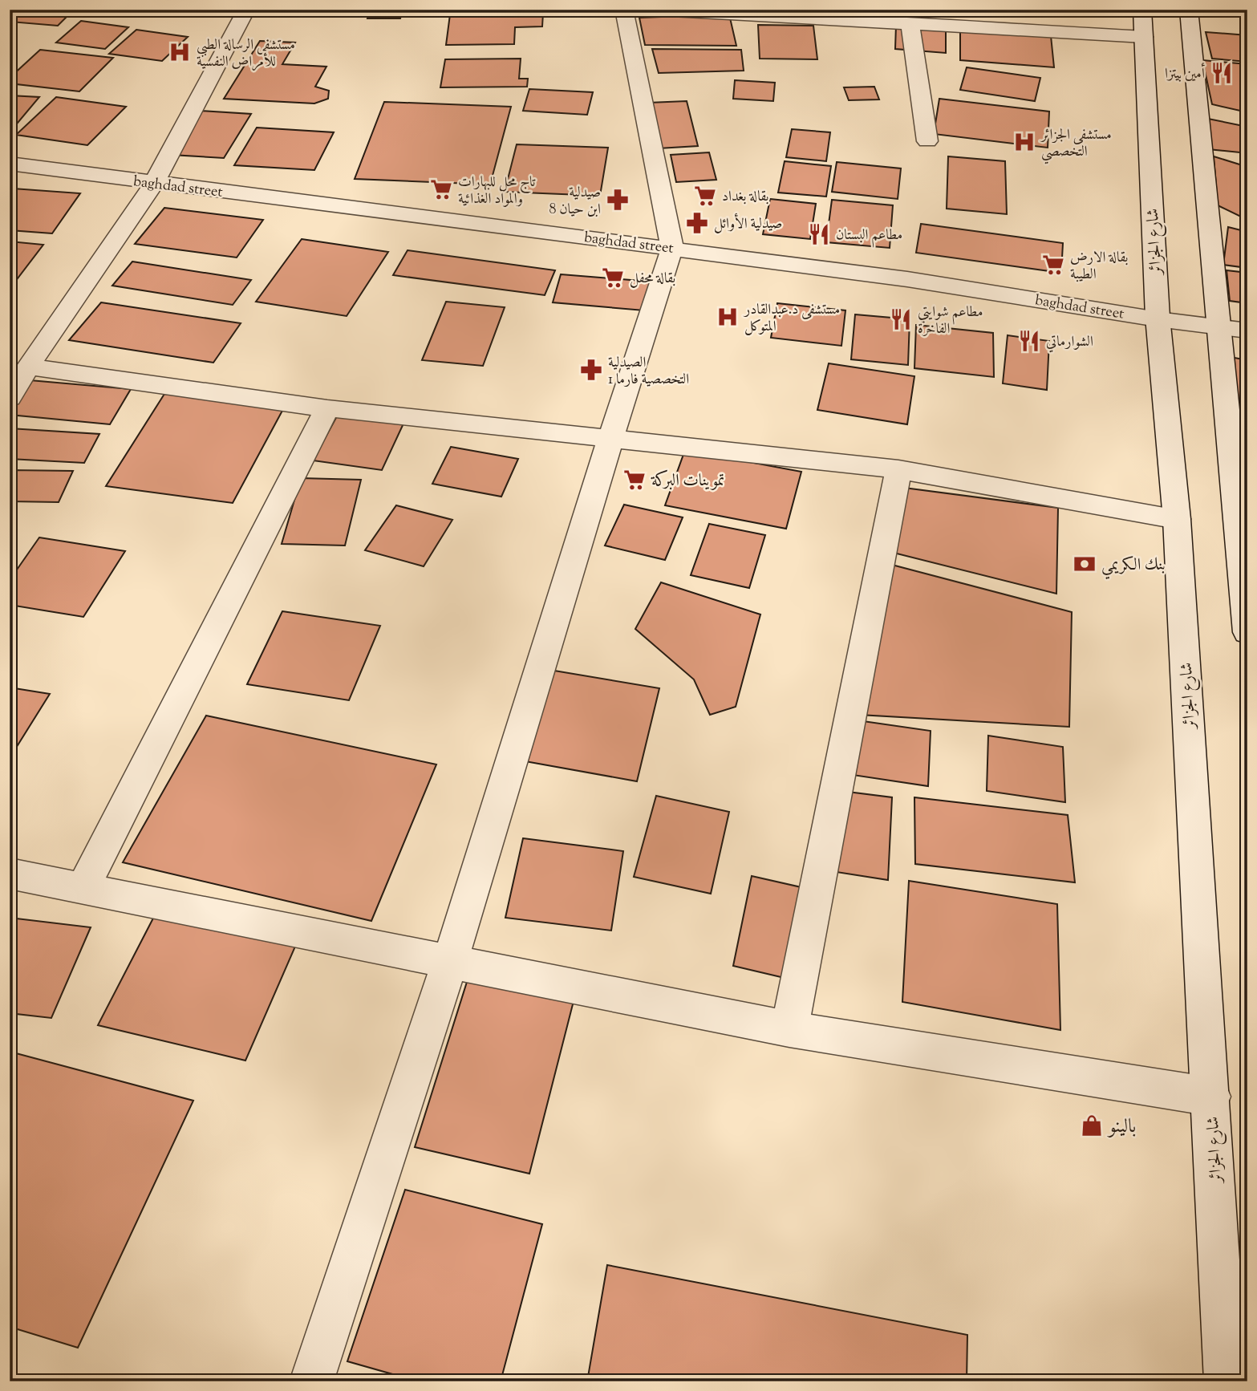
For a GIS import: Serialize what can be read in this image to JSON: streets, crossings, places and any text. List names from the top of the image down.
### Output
{
  "streets": {
    "street": ["baghdad street", "شارع الجزائر"]
  },
  "crossings": [
    ["baghdad street", "شارع الجزائر"]
  ],
  "places": {
    "hospital": ["مستشفى الرسالة الطبي للأمراض النفسية", "مستشفى الجزائر التخصصي", "مستشفى د.عبدالقادر المتوكل"],
    "restaurant": [
      "أمين بيتزا",
      "مطاعم البستان",
      "مطاعم شوايتي الفاخرة",
      "الشوارماتي"
    ],
    "supermarket": [
      "تاج محل للبهارات والمواد الغذائية",
      "بقالة بغداد",
      "بقالة الارض الطيبة",
      "بقالة محفل",
      "تموينات البركة"
    ],
    "pharmacy": ["صيدلية ابن حيان 8", "صيدلية الأوائل", "الصيدلية التخصصية فارما 1"],
    "bank": ["بنك الكريمي"],
    "shop": ["بالينو"]
  }
}
